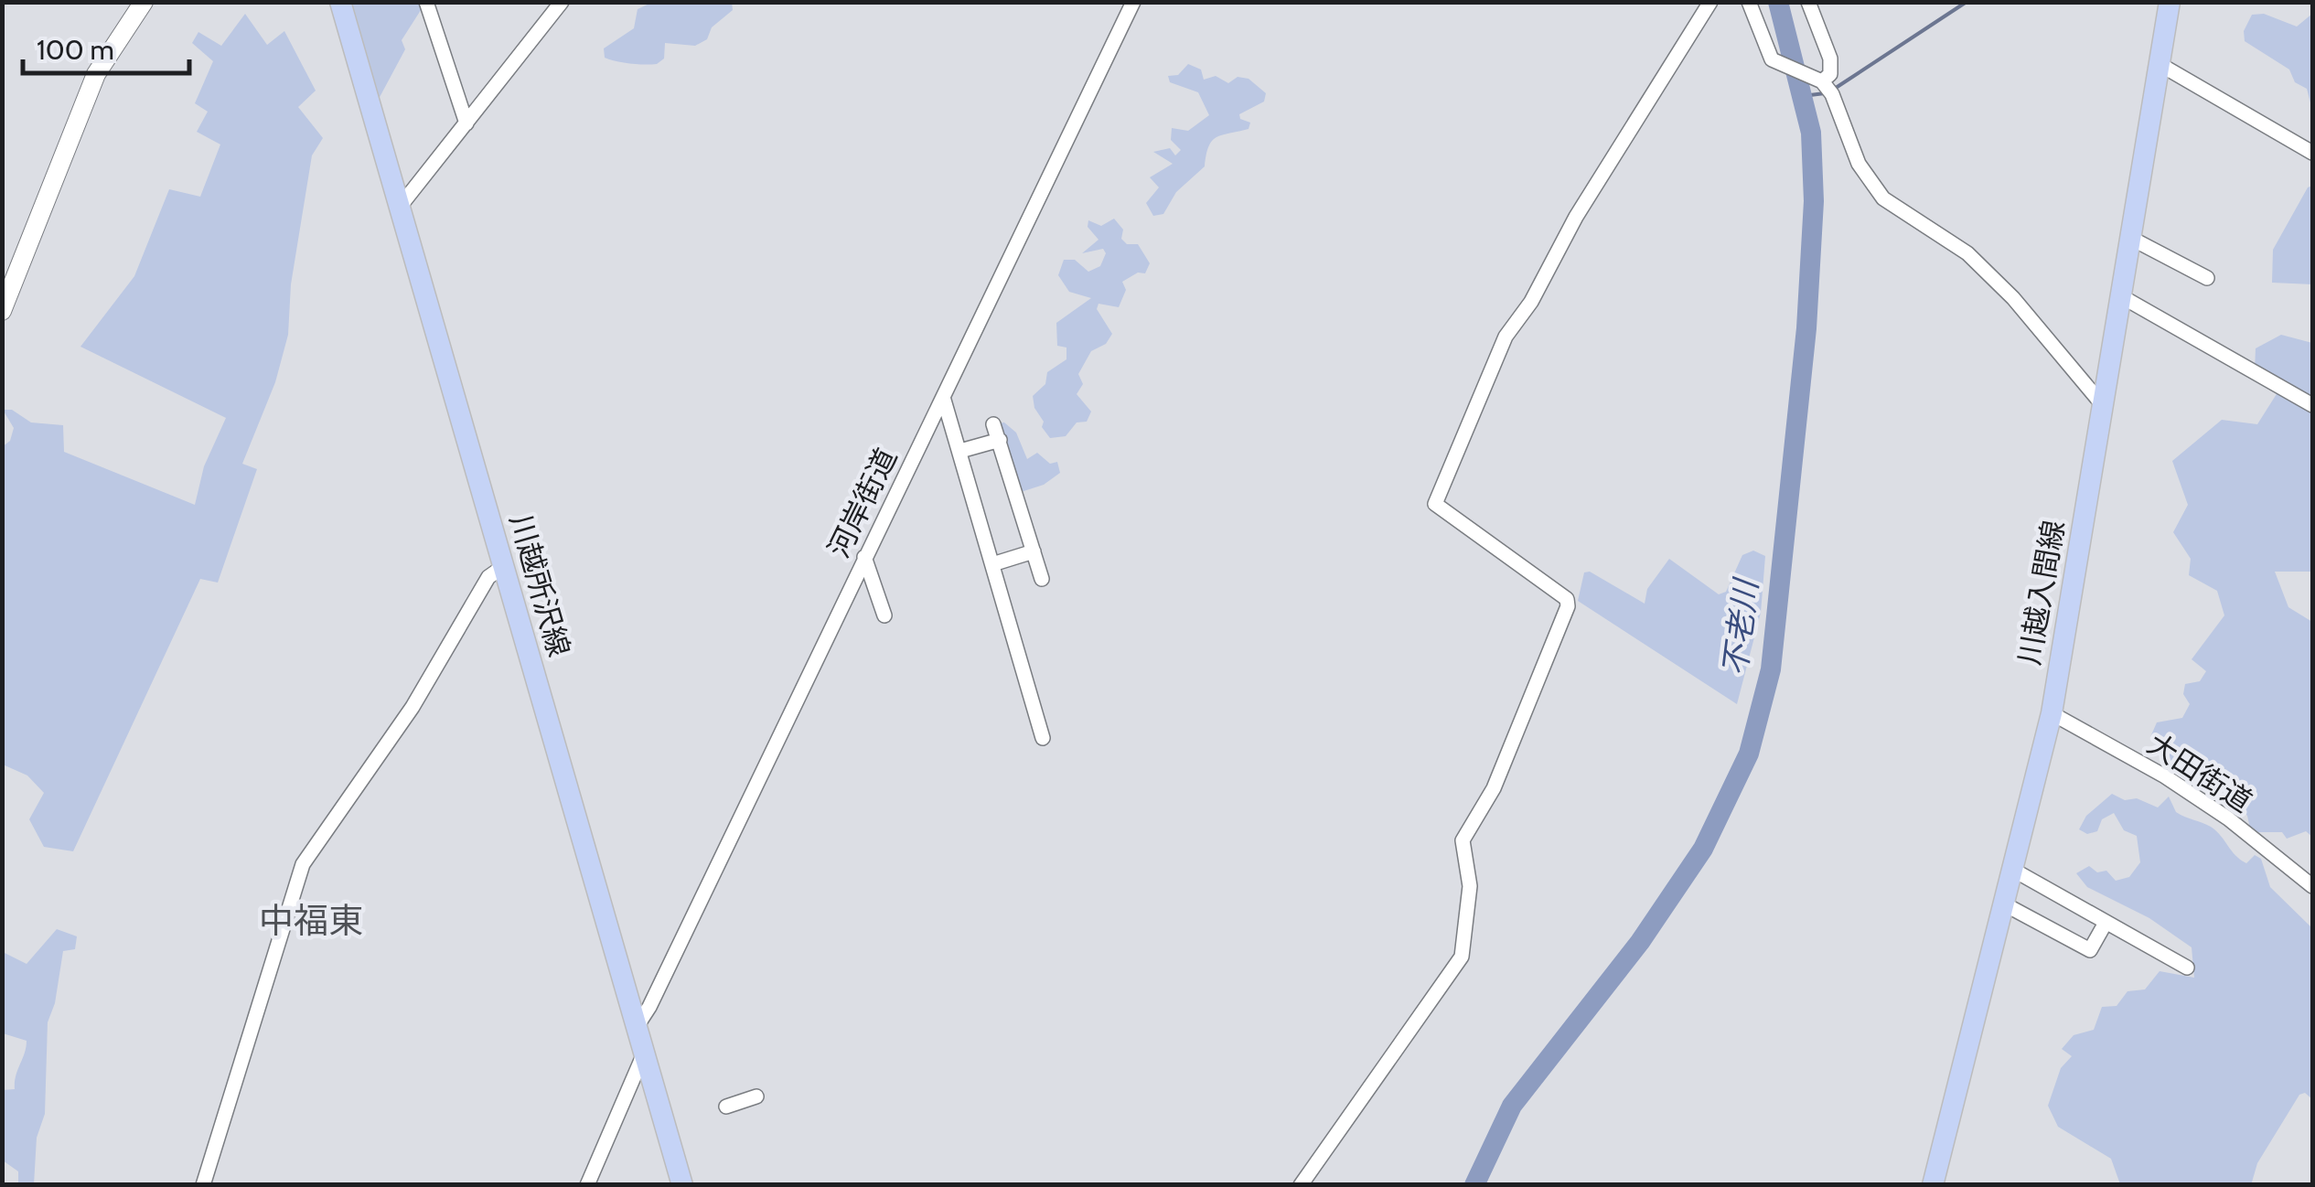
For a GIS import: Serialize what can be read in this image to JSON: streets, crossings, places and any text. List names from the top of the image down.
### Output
{
  "streets": {
    "main road": ["川越所沢線", "川越入間線"],
    "street": ["河岸街道", "大田街道"]
  },
  "crossings": [
    ["河岸街道", "川越所沢線"],
    ["川越入間線", "大田街道"]
  ],
  "districts": ["中福東"],
  "water": ["不老川"],
  "scale_bar": "100 m"
}
